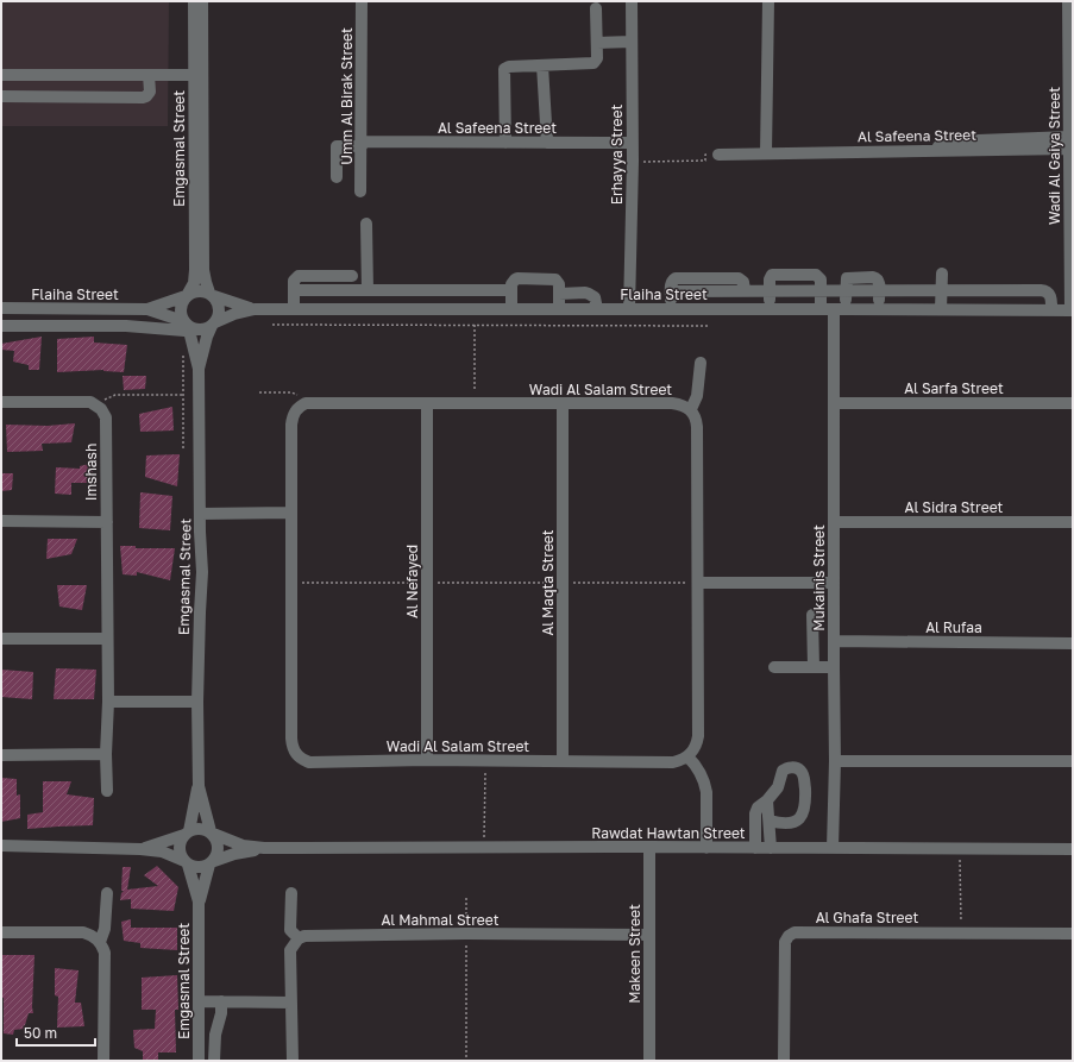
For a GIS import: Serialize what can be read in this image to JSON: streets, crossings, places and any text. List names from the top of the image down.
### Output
{
  "streets": {
    "street": [
      "Umm Al Birak Street",
      "Al Safeena Street",
      "Emgasmal Street",
      "Erhayya Street",
      "Wadi Al Gaiya Street",
      "Flaiha Street",
      "Al Sarfa Street",
      "Wadi Al Salam Street",
      "Imshash",
      "Al Sidra Street",
      "Mukainis Street",
      "Al Nefayed",
      "Al Maqta Street",
      "Al Rufaa",
      "Rawdat Hawtan Street",
      "Al Ghafa Street",
      "Al Mahmal Street",
      "Makeen Street"
    ]
  },
  "crossings": [
    ["Umm Al Birak Street", "Al Safeena Street"],
    ["Al Safeena Street", "Erhayya Street"],
    ["Al Safeena Street", "Wadi Al Gaiya Street"],
    ["Emgasmal Street", "Flaiha Street"],
    ["Emgasmal Street", "Rawdat Hawtan Street"],
    ["Erhayya Street", "Flaiha Street"],
    ["Wadi Al Gaiya Street", "Flaiha Street"],
    ["Flaiha Street", "Mukainis Street"],
    ["Al Sarfa Street", "Mukainis Street"],
    ["Wadi Al Salam Street", "Al Nefayed"],
    ["Wadi Al Salam Street", "Al Maqta Street"],
    ["Al Sidra Street", "Mukainis Street"],
    ["Mukainis Street", "Al Rufaa"],
    ["Mukainis Street", "Rawdat Hawtan Street"],
    ["Rawdat Hawtan Street", "Makeen Street"],
    ["Al Mahmal Street", "Makeen Street"]
  ],
  "scale_bar": "50 m"
}
